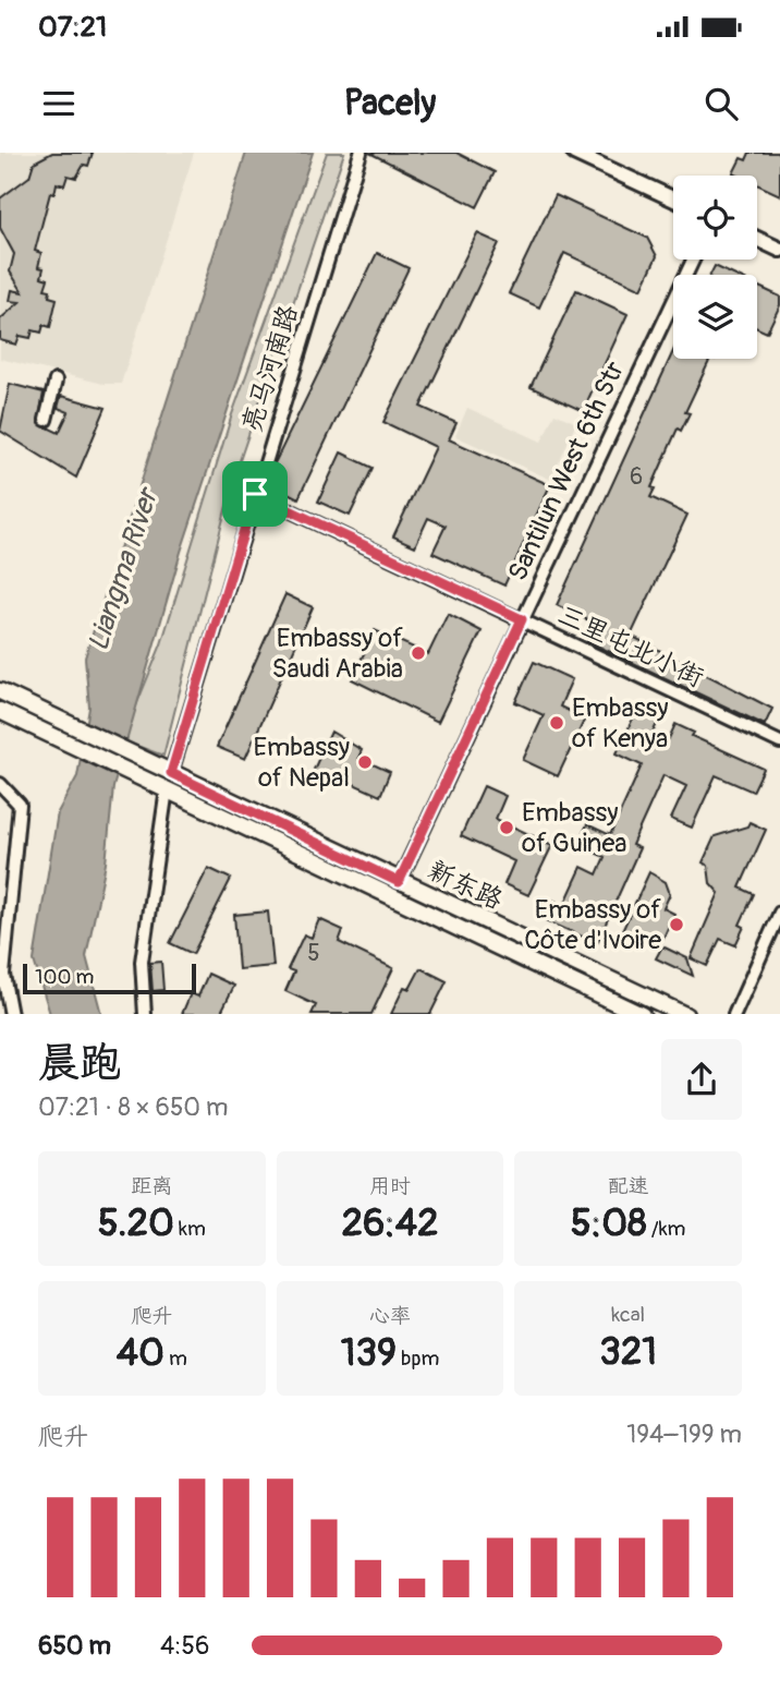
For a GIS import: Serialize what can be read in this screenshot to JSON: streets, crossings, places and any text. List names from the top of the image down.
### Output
{
  "streets": {
    "main road": ["新东路"],
    "street": ["亮马河南路", "Santilun West 6th Str", "三里屯北小街"]
  },
  "crossings": [
    ["亮马河南路", "三里屯北小街"],
    ["亮马河南路", "新东路"],
    ["Santilun West 6th Str", "三里屯北小街"],
    ["Santilun West 6th Str", "新东路"]
  ],
  "water": ["Liangma River"],
  "places": [
    "Embassy of Saudi Arabia",
    "Embassy of Kenya",
    "Embassy of Nepal",
    "Embassy of Guinea",
    "Embassy of Côte d'Ivoire"
  ],
  "house_numbers": ["6", "5"],
  "scale_bar": "100 m",
  "page": {
    "status": "07:21",
    "header": "Pacely",
    "scale": "100 m",
    "heading": ["晨跑", "07:21 · 8 × 650 m"],
    "stats": [
      ["距离", "5.20 km"],
      ["用时", "26:42"],
      ["配速", "5:08 /km"],
      ["爬升", "40 m"],
      ["心率", "139 bpm"],
      ["kcal", "321"]
    ],
    "chart": ["爬升", "194–199 m"],
    "list": [
      {
        "name": "650 m",
        "note": "4:56"
      }
    ]
  }
}
